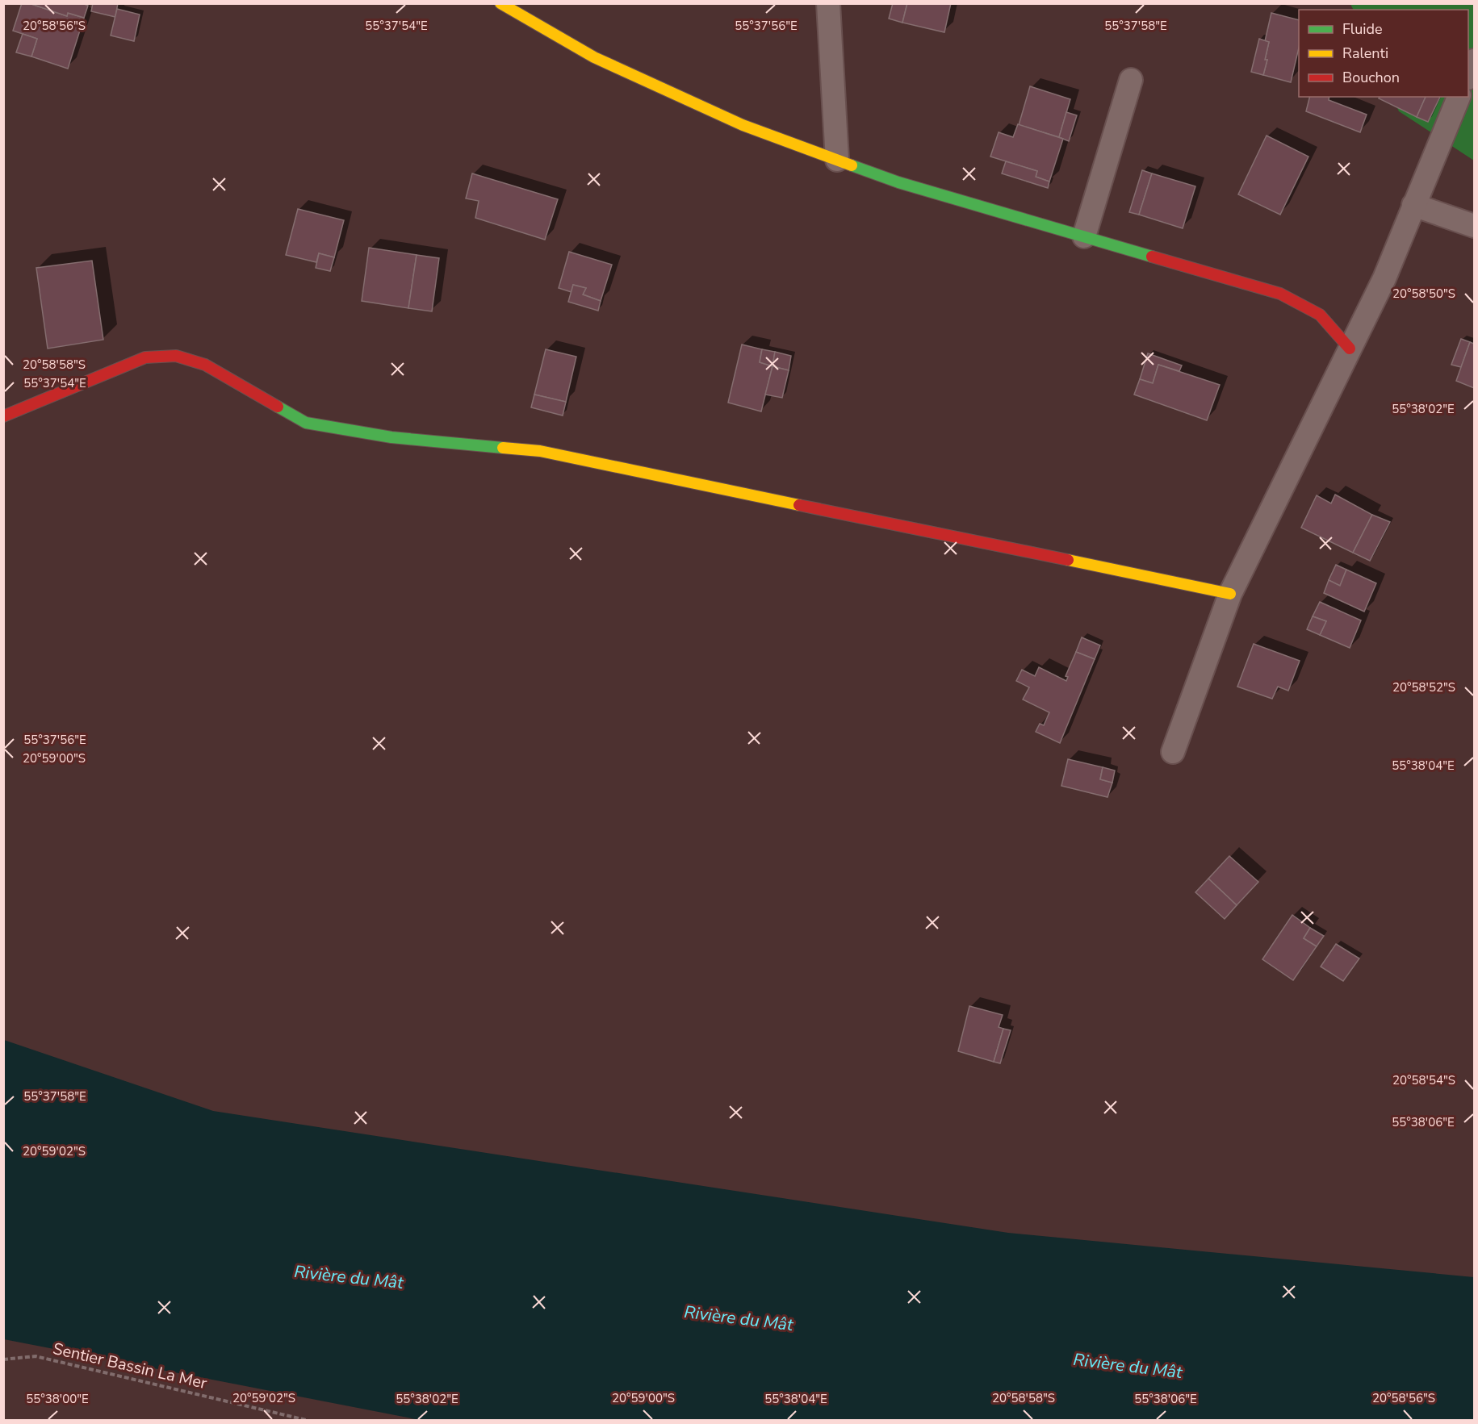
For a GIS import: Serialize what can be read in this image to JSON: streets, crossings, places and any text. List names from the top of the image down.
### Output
{
  "streets": {
    "path": ["Sentier Bassin La Mer"]
  },
  "water": ["Rivière du Mât"],
  "legend": ["Fluide", "Ralenti", "Bouchon"],
  "coordinates": [
    "55°37'54\"E",
    "55°37'56\"E",
    "55°37'58\"E",
    "20°58'56\"S",
    "20°58'50\"S",
    "20°58'58\"S",
    "55°38'02\"E",
    "20°58'52\"S",
    "20°59'00\"S",
    "55°38'04\"E",
    "20°58'54\"S",
    "55°38'06\"E",
    "20°59'02\"S",
    "55°38'00\"E"
  ]
}
